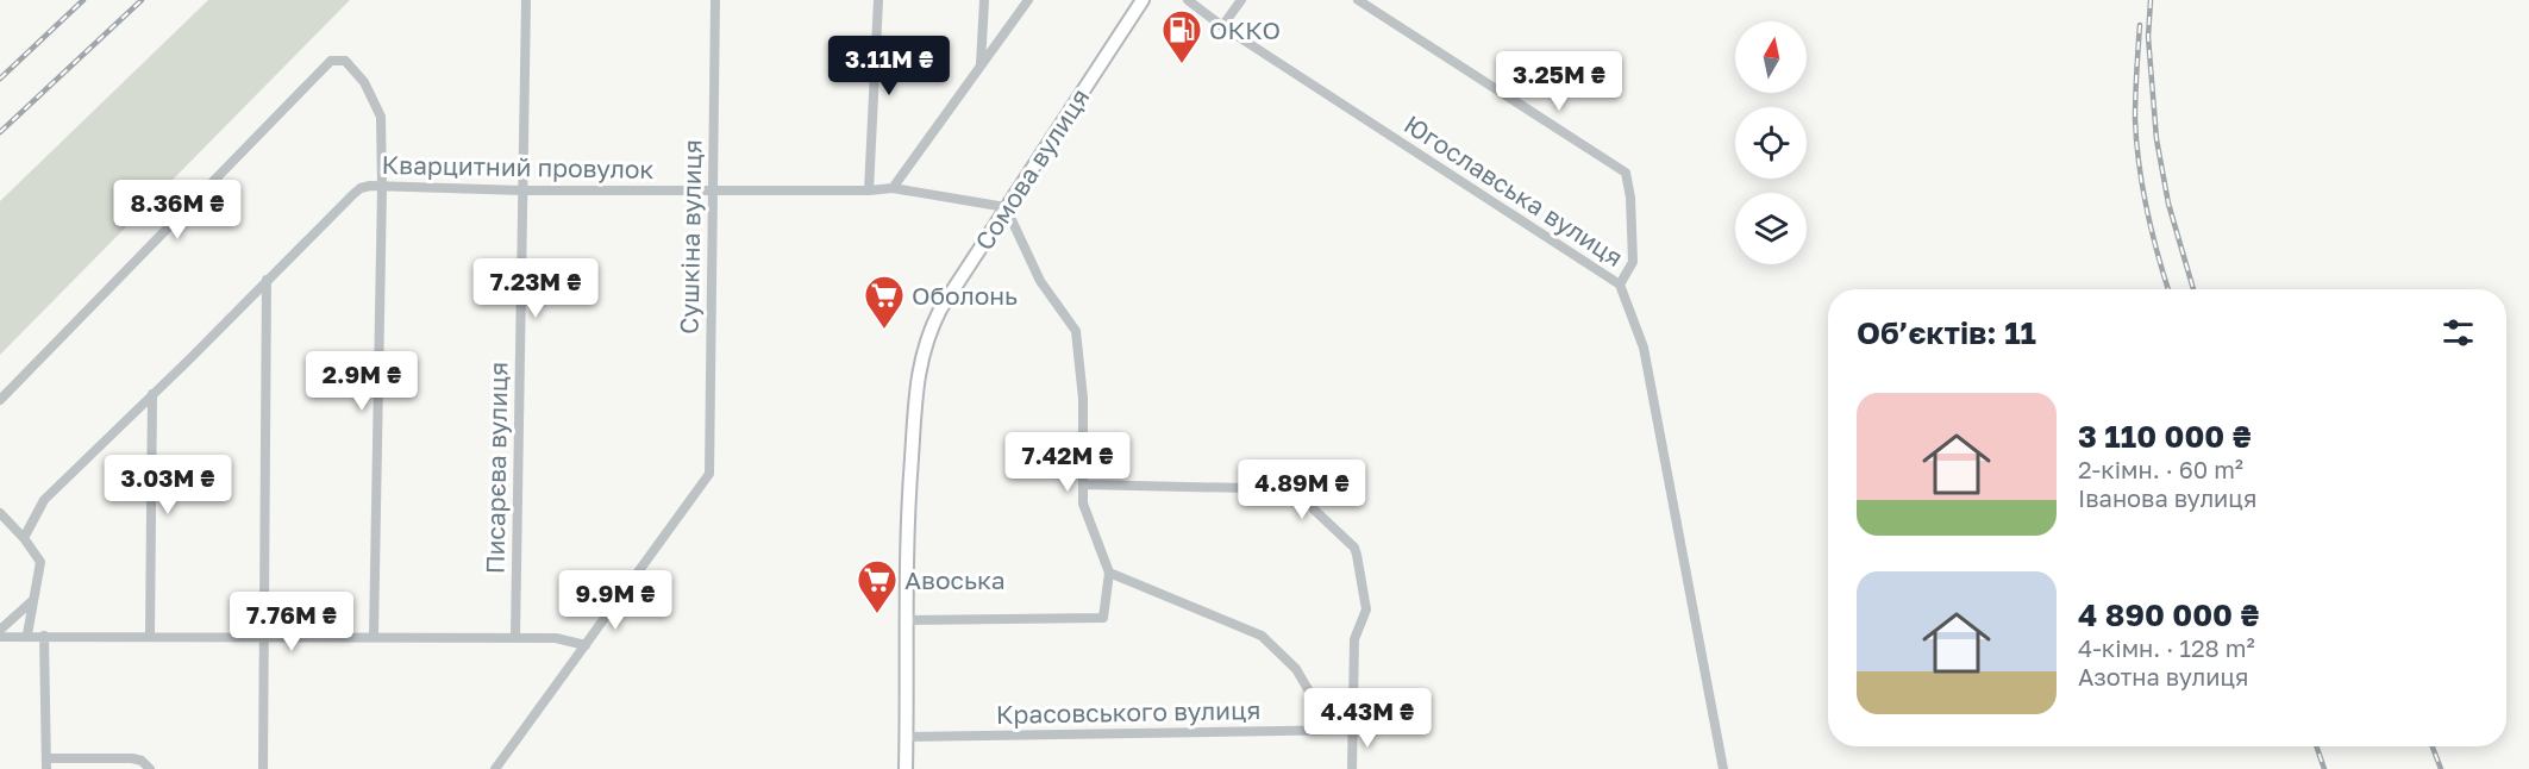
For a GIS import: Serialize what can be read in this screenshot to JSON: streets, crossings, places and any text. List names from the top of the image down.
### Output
{
  "streets": {
    "main road": ["Сомова вулиця"],
    "street": [
      "Кварцитний провулок",
      "Югославська вулиця",
      "Сушкіна вулиця",
      "Писарєва вулиця",
      "Красовського вулиця"
    ]
  },
  "crossings": [
    ["Кварцитний провулок", "Сомова вулиця"],
    ["Кварцитний провулок", "Сушкіна вулиця"],
    ["Кварцитний провулок", "Писарєва вулиця"],
    ["Сомова вулиця", "Красовського вулиця"]
  ],
  "places": {
    "fuel station": ["ОККО"],
    "supermarket": ["Оболонь", "Авоська"]
  },
  "north": "top",
  "page": {
    "price": [
      "3.11M ₴",
      "3.25M ₴",
      "8.36M ₴",
      "7.23M ₴",
      "2.9M ₴",
      "7.42M ₴",
      "3.03M ₴",
      "4.89M ₴",
      "9.9M ₴",
      "7.76M ₴",
      "4.43M ₴"
    ],
    "heading": "Об’єктів: 11",
    "list": [
      {
        "name": "3 110 000 ₴",
        "note": "2-кімн. · 60 m² · Іванова вулиця"
      },
      {
        "name": "4 890 000 ₴",
        "note": "4-кімн. · 128 m² · Азотна вулиця"
      }
    ]
  }
}
